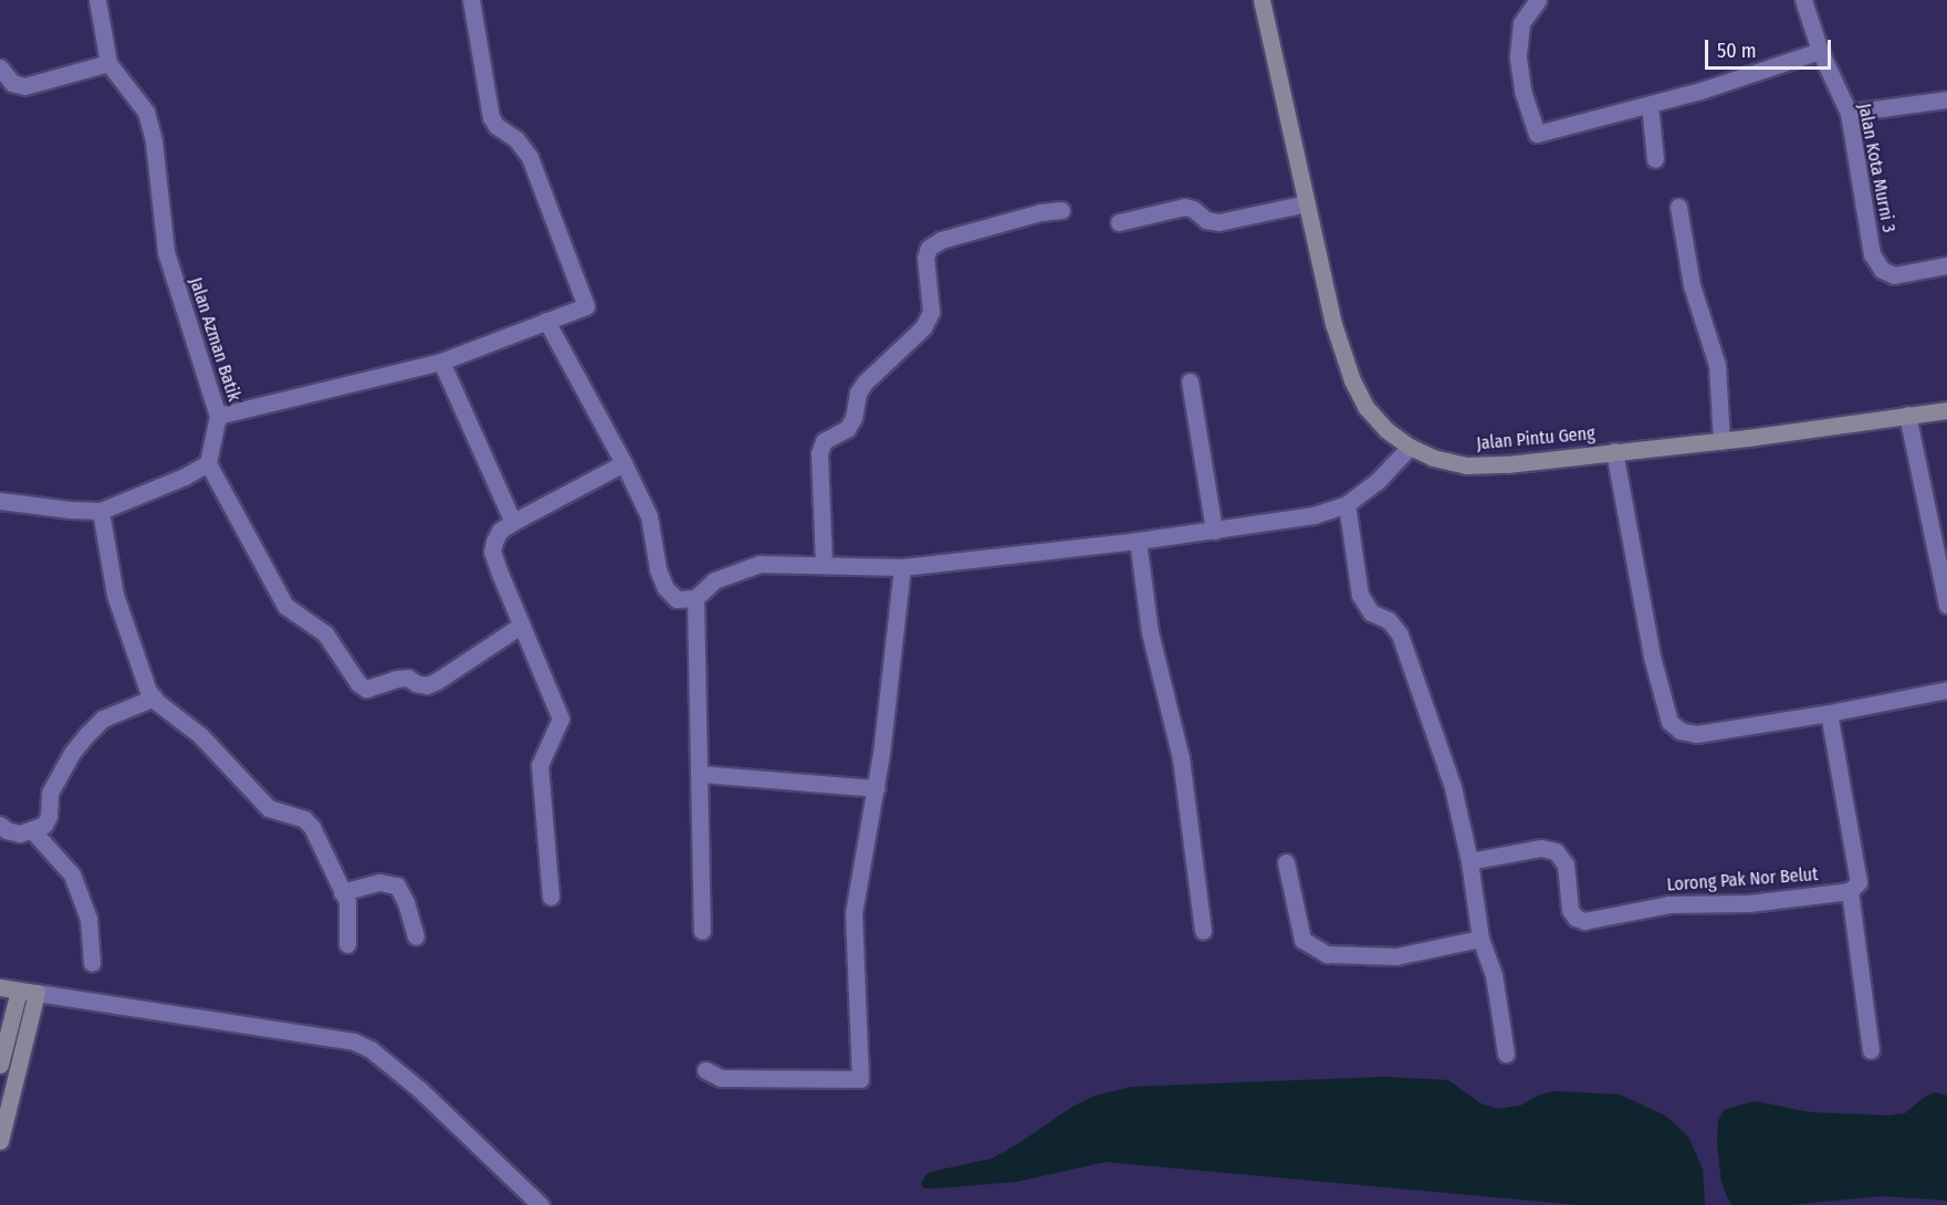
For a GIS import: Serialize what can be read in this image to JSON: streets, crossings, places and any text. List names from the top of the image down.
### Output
{
  "streets": {
    "main road": ["Jalan Pintu Geng"],
    "street": ["Jalan Kota Murni 3", "Jalan Azman Batik", "Lorong Pak Nor Belut"]
  },
  "scale_bar": "50 m"
}
